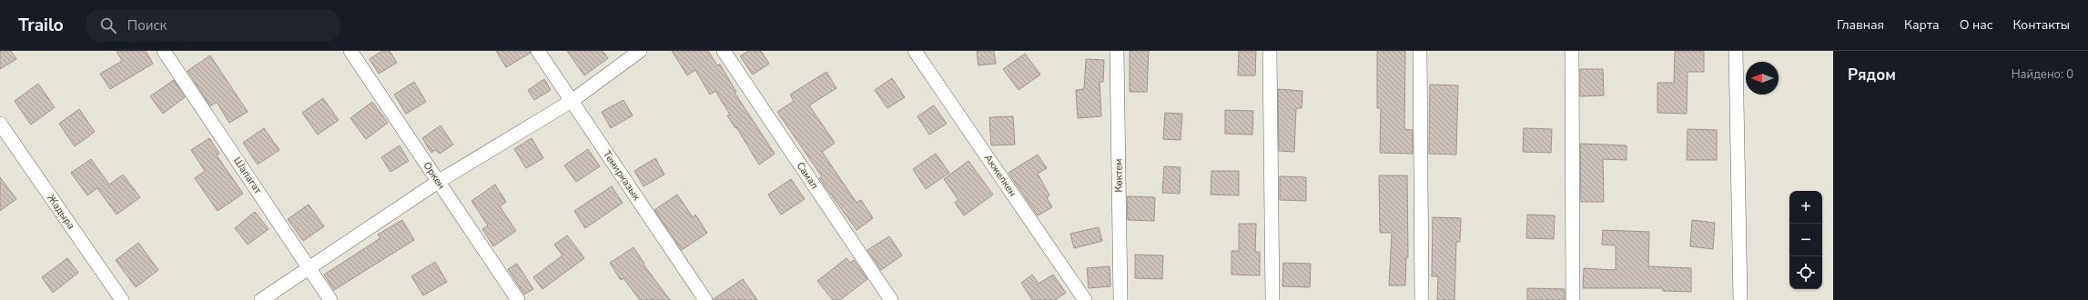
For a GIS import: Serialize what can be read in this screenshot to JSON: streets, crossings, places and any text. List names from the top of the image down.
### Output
{
  "streets": {
    "street": [
      "Шапагат",
      "Оркен",
      "Темирказык",
      "Самал",
      "Акжелкен",
      "Көктем",
      "Жадыра"
    ]
  },
  "north": "left",
  "page": {
    "header": "Trailo",
    "search": "Поиск",
    "nav": [
      "Главная",
      "Карта",
      "О нас",
      "Контакты"
    ],
    "heading": ["Рядом", "Найдено: 0"],
    "map_buttons": ["+", "−"]
  }
}
